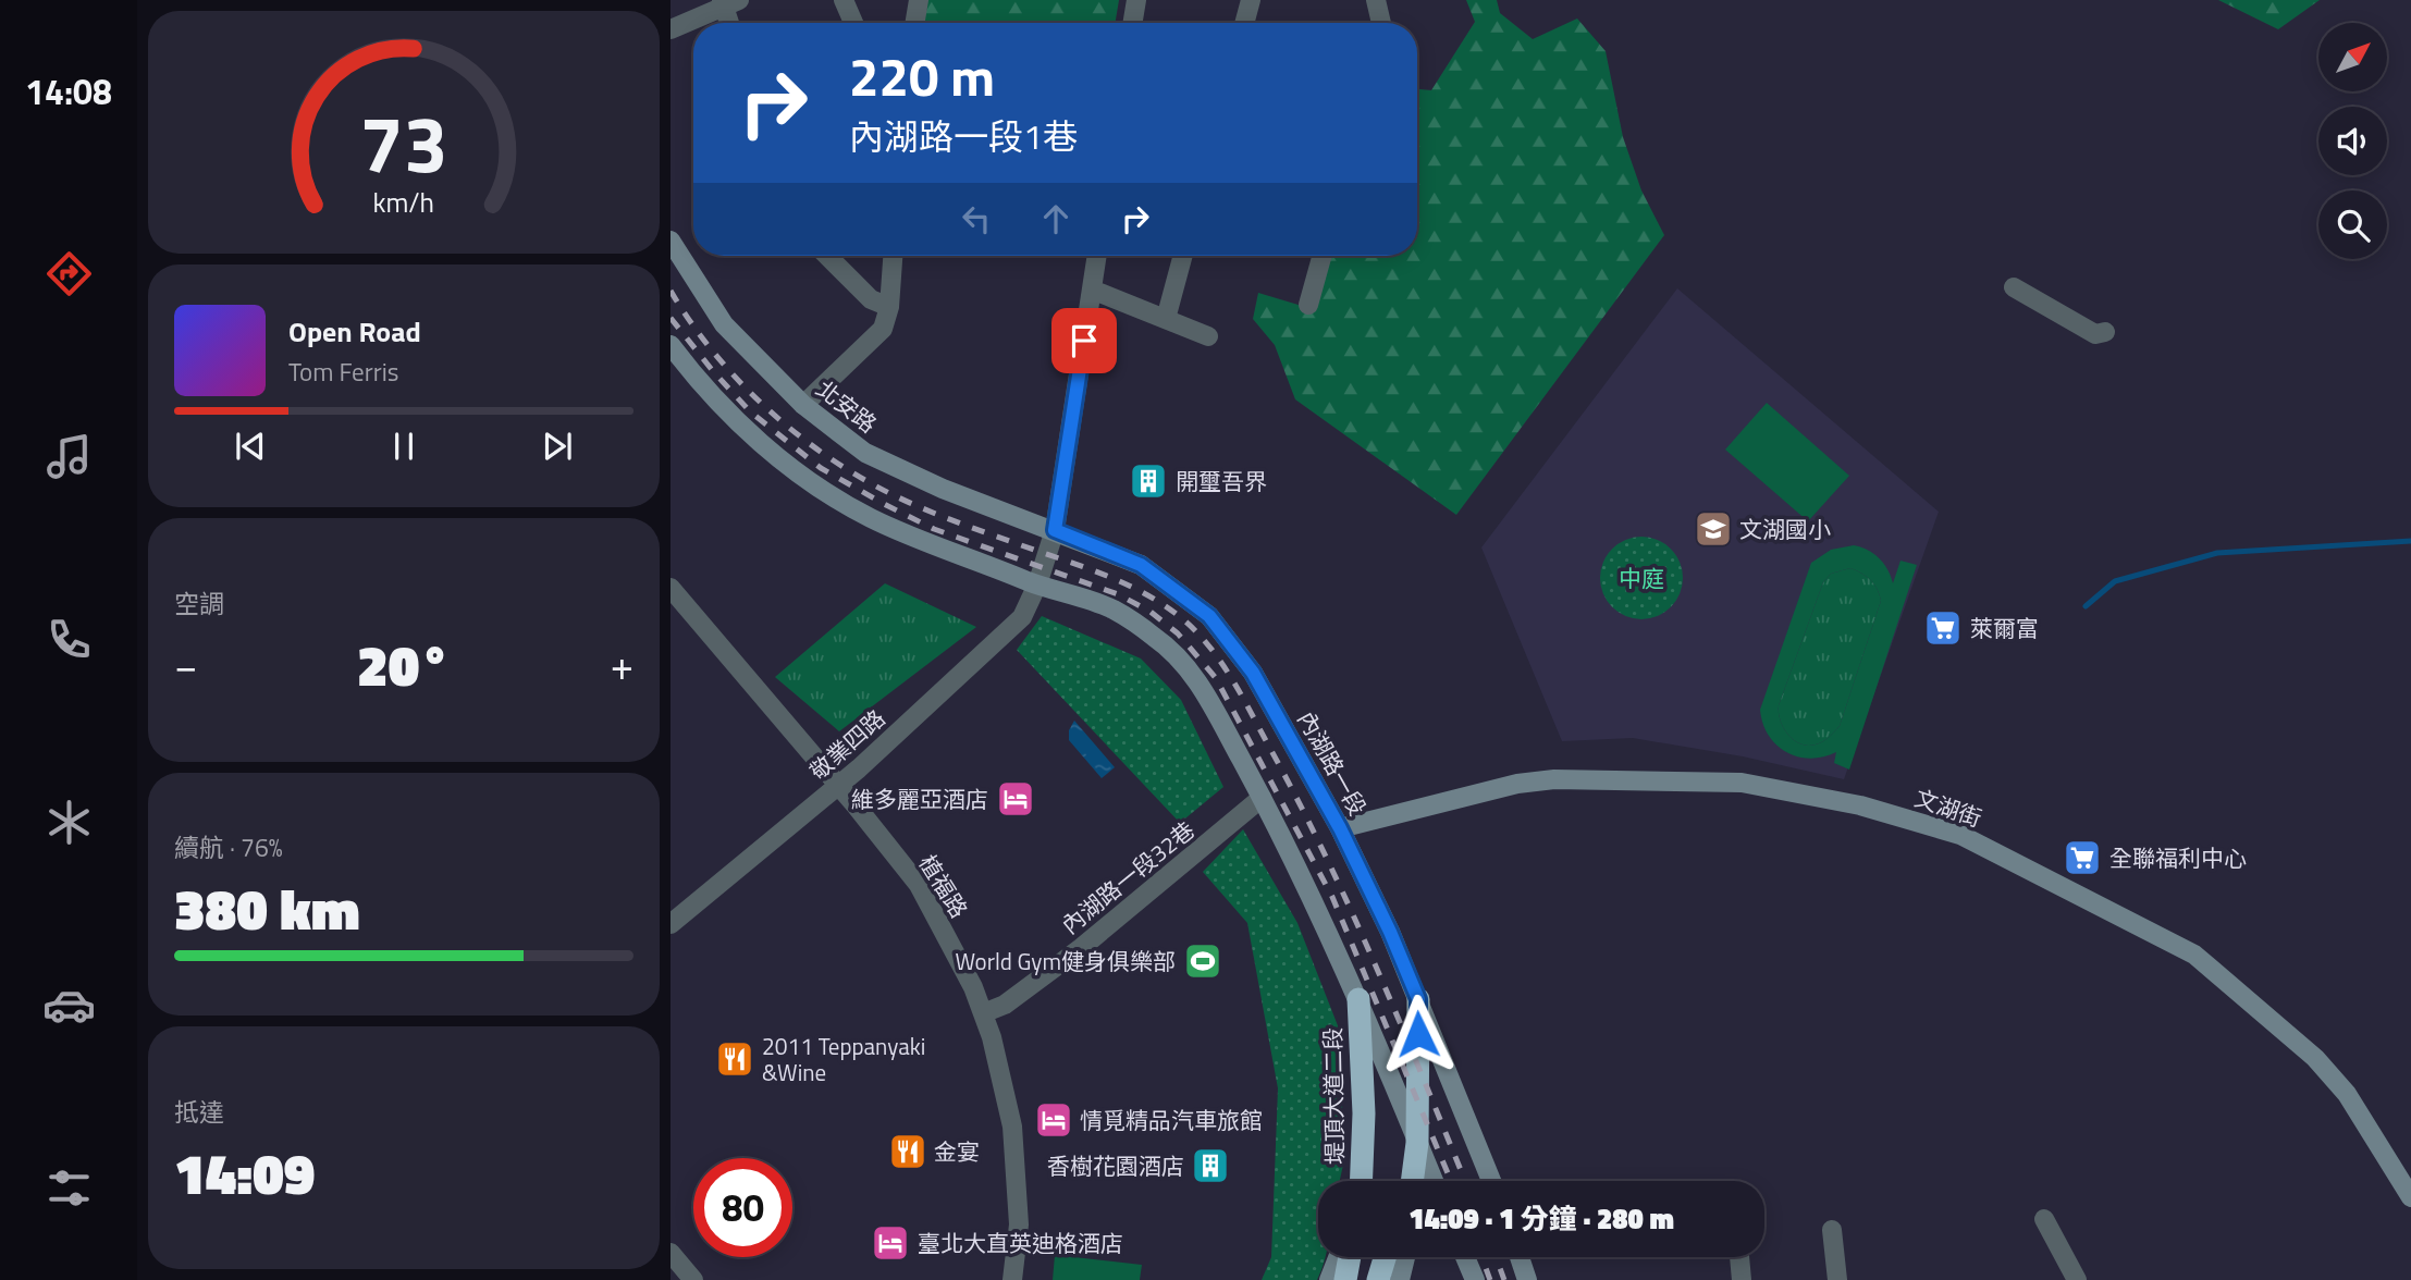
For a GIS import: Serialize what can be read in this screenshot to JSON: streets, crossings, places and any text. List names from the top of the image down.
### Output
{
  "streets": {
    "highway": ["堤頂大道二段"],
    "main road": ["北安路", "內湖路一段", "文湖街"],
    "street": ["敬業四路", "內湖路一段32巷", "植福路"]
  },
  "crossings": [
    ["北安路", "敬業四路"],
    ["北安路", "內湖路一段"],
    ["敬業四路", "內湖路一段"],
    ["敬業四路", "植福路"],
    ["內湖路一段", "文湖街"],
    ["內湖路一段32巷", "植福路"]
  ],
  "parks": ["中庭"],
  "places": {
    "building": ["開璽吾界", "香樹花園酒店"],
    "school or university": ["文湖國小"],
    "supermarket": ["萊爾富", "全聯福利中心"],
    "hotel": ["維多麗亞酒店", "情覓精品汽車旅館", "臺北大直英迪格酒店"],
    "sports": ["World Gym健身俱樂部"],
    "restaurant": ["2011 Teppanyaki &Wine", "金宴"]
  },
  "north": "top right",
  "page": {
    "tabs": "14:08",
    "turn": ["220 m", "內湖路一段1巷"],
    "song": ["Open Road", "Tom Ferris"],
    "tile": [
      "空調",
      ["續航 · 76%", "380 km"],
      ["抵達", "14:09"]
    ],
    "heat": ["−", "20°", "+"],
    "limit": "80",
    "trip": "14:09 · 1 分鐘 · 280 m",
    "gauge": ["73", "km/h"]
  }
}
